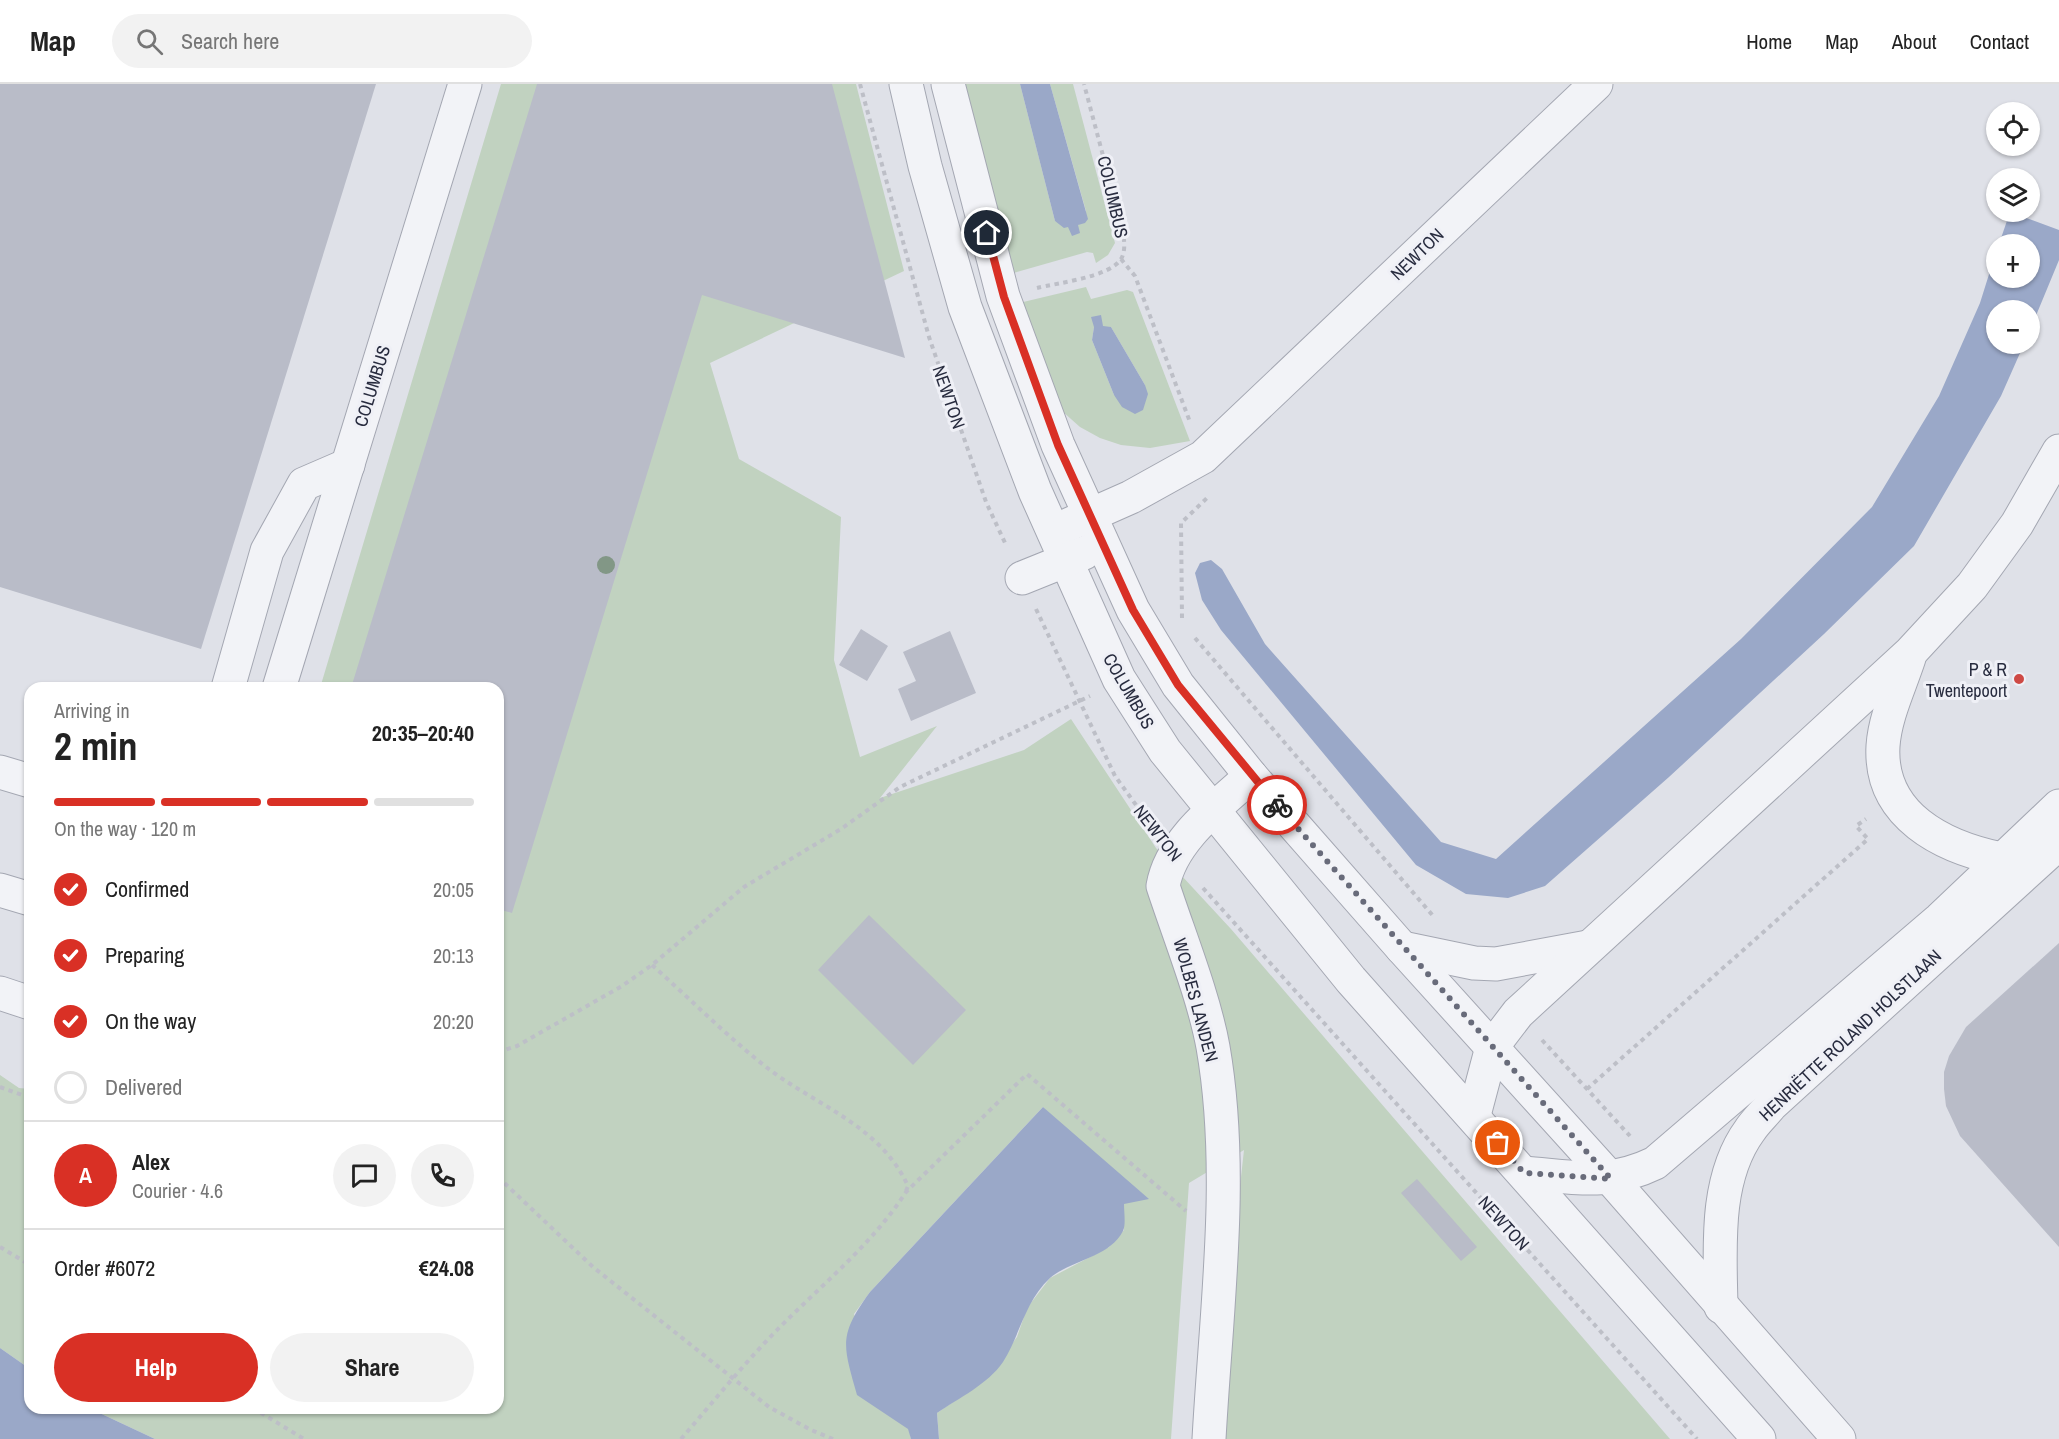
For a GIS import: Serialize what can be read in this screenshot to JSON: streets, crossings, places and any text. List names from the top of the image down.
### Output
{
  "streets": {
    "street": [
      "COLUMBUS",
      "NEWTON",
      "WOLBES LANDEN",
      "HENRIËTTE ROLAND HOLSTLAAN"
    ]
  },
  "crossings": [
    ["COLUMBUS", "NEWTON"],
    ["COLUMBUS", "WOLBES LANDEN"],
    ["NEWTON", "WOLBES LANDEN"]
  ],
  "places": ["P & R Twentepoort"],
  "page": {
    "header": "Map",
    "search": "Search here",
    "nav": [
      "Home",
      "Map",
      "About",
      "Contact"
    ],
    "map_buttons": ["+", "−"],
    "heading": ["2 min", "Arriving in", "20:35–20:40"],
    "panel": [
      "Alex",
      "Courier · 4.6",
      "Order #6072",
      "€24.08"
    ],
    "bar": "On the way · 120 m",
    "list": [
      ["Confirmed", "20:05"],
      ["Preparing", "20:13"],
      ["On the way", "20:20"],
      "Delivered"
    ],
    "round": "A",
    "buttons": ["Help", "Share"]
  }
}
